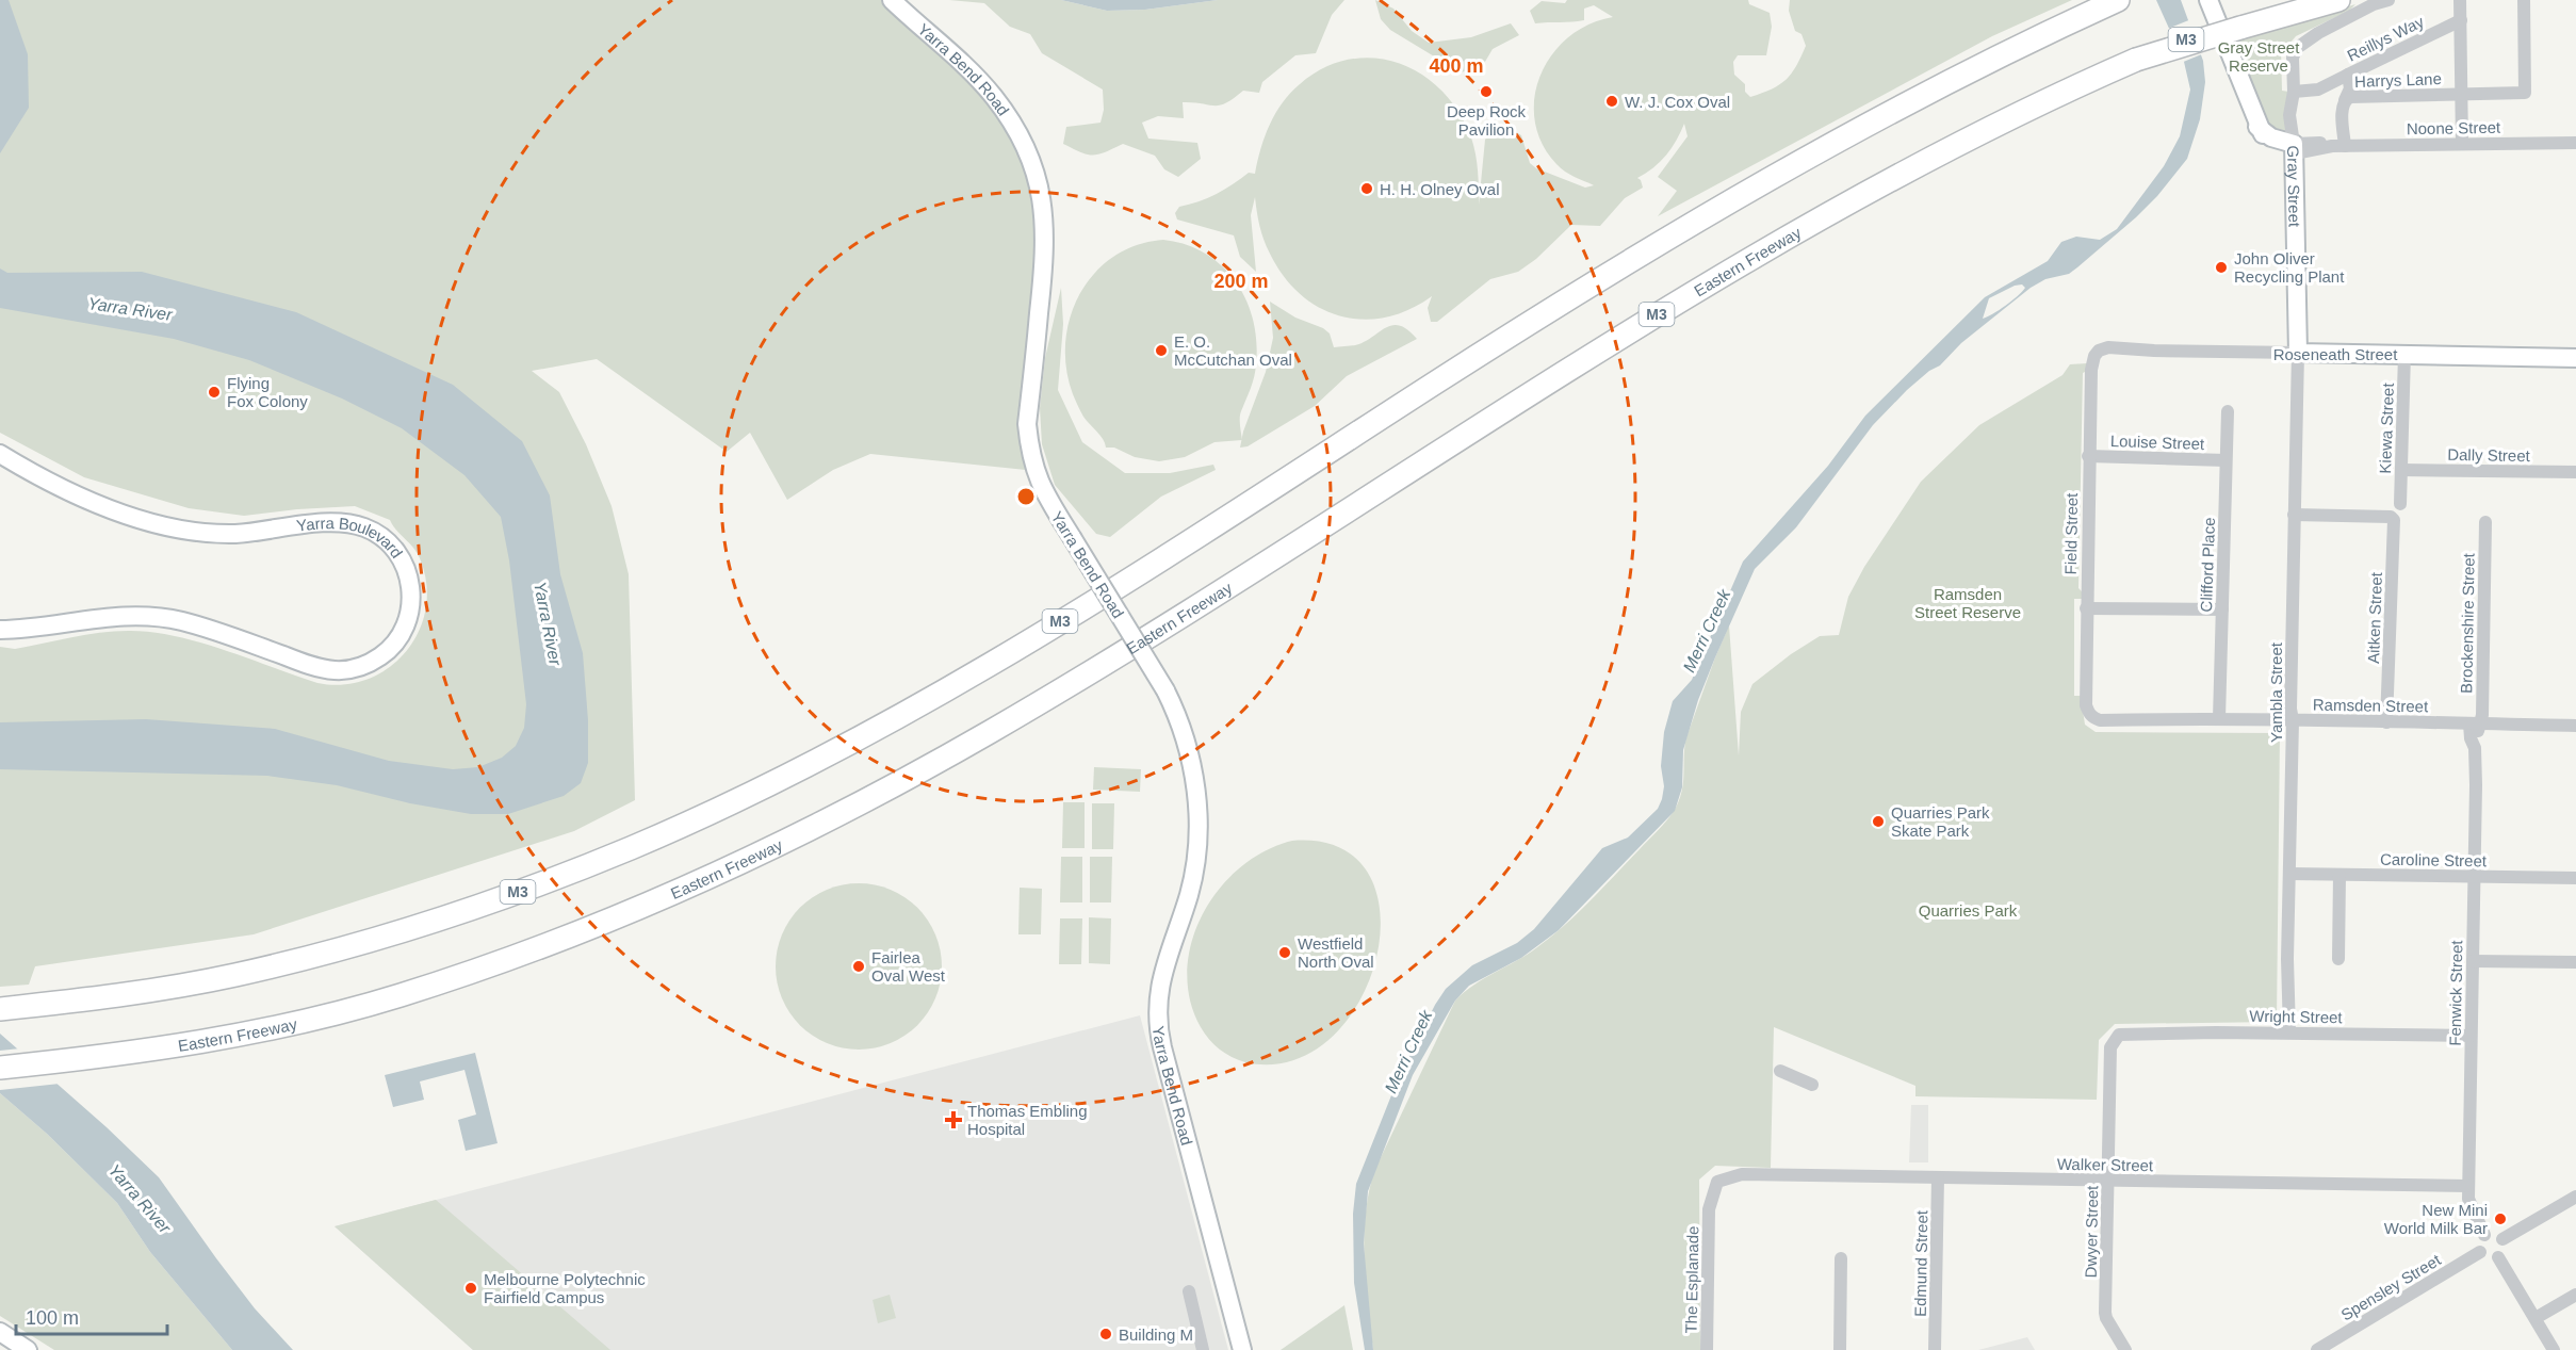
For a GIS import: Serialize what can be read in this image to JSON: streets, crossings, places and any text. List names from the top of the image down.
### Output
{
  "streets": {
    "highway": ["M3", "Eastern Freeway"],
    "street": [
      "Reillys Way",
      "Yarra Bend Road",
      "Harrys Lane",
      "Noone Street",
      "Gray Street",
      "Roseneath Street",
      "Kiewa Street",
      "Louise Street",
      "Dally Street",
      "Field Street",
      "Yarra Boulevard",
      "Clifford Place",
      "Aitken Street",
      "Brockenshire Street",
      "Yambla Street",
      "Ramsden Street",
      "Caroline Street",
      "Fenwick Street",
      "Wright Street",
      "Walker Street",
      "Dwyer Street",
      "Edmund Street",
      "The Esplanade",
      "Spensley Street"
    ]
  },
  "crossings": [
    ["Reillys Way", "Harrys Lane"],
    ["Harrys Lane", "Noone Street"],
    ["Noone Street", "Gray Street"],
    ["Gray Street", "Roseneath Street"],
    ["Gray Street", "Yambla Street"],
    ["Roseneath Street", "Kiewa Street"],
    ["Roseneath Street", "Field Street"],
    ["Roseneath Street", "Yambla Street"],
    ["Kiewa Street", "Dally Street"],
    ["Louise Street", "Field Street"],
    ["Louise Street", "Clifford Place"],
    ["Field Street", "Ramsden Street"],
    ["Clifford Place", "Ramsden Street"],
    ["Aitken Street", "Yambla Street"],
    ["Aitken Street", "Ramsden Street"],
    ["Brockenshire Street", "Ramsden Street"],
    ["Brockenshire Street", "Fenwick Street"],
    ["Yambla Street", "Ramsden Street"],
    ["Yambla Street", "Caroline Street"],
    ["Yambla Street", "Wright Street"],
    ["Ramsden Street", "Fenwick Street"],
    ["Caroline Street", "Fenwick Street"],
    ["Fenwick Street", "Wright Street"],
    ["Fenwick Street", "Walker Street"],
    ["Fenwick Street", "Spensley Street"],
    ["Wright Street", "Dwyer Street"],
    ["Walker Street", "Dwyer Street"],
    ["Walker Street", "Edmund Street"],
    ["Walker Street", "The Esplanade"]
  ],
  "water": ["Yarra River", "Merri Creek"],
  "parks": ["Gray Street Reserve", "Ramsden Street Reserve", "Quarries Park"],
  "places": {
    "other": [
      "Deep Rock Pavilion",
      "W. J. Cox Oval",
      "H. H. Olney Oval",
      "John Oliver Recycling Plant",
      "E. O. McCutchan Oval",
      "Flying Fox Colony",
      "Quarries Park Skate Park",
      "Westfield North Oval",
      "Fairlea Oval West",
      "New Mini World Milk Bar",
      "Melbourne Polytechnic Fairfield Campus",
      "Building M"
    ],
    "health": ["Thomas Embling Hospital"]
  },
  "scale_bar": "100 m",
  "rings": ["400 m", "200 m"]
}
